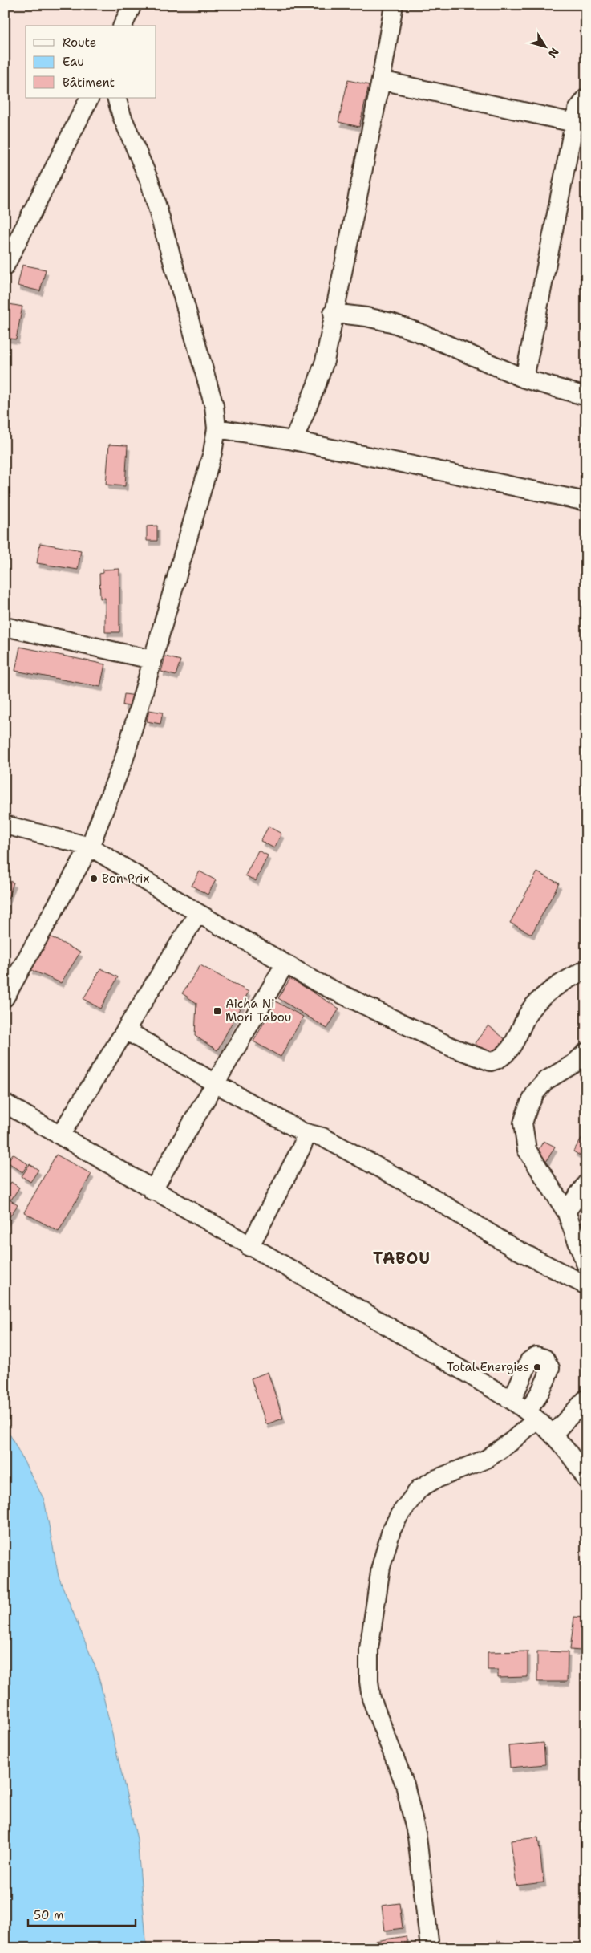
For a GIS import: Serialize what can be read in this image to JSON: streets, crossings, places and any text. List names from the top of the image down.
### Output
{
  "districts": ["TABOU"],
  "places": {
    "other": ["Bon Prix", "Total Energies"],
    "transit": ["Aicha Ni Mori Tabou"]
  },
  "legend": ["Route", "Eau", "Bâtiment"],
  "scale_bar": "50 m",
  "north": "bottom right"
}
